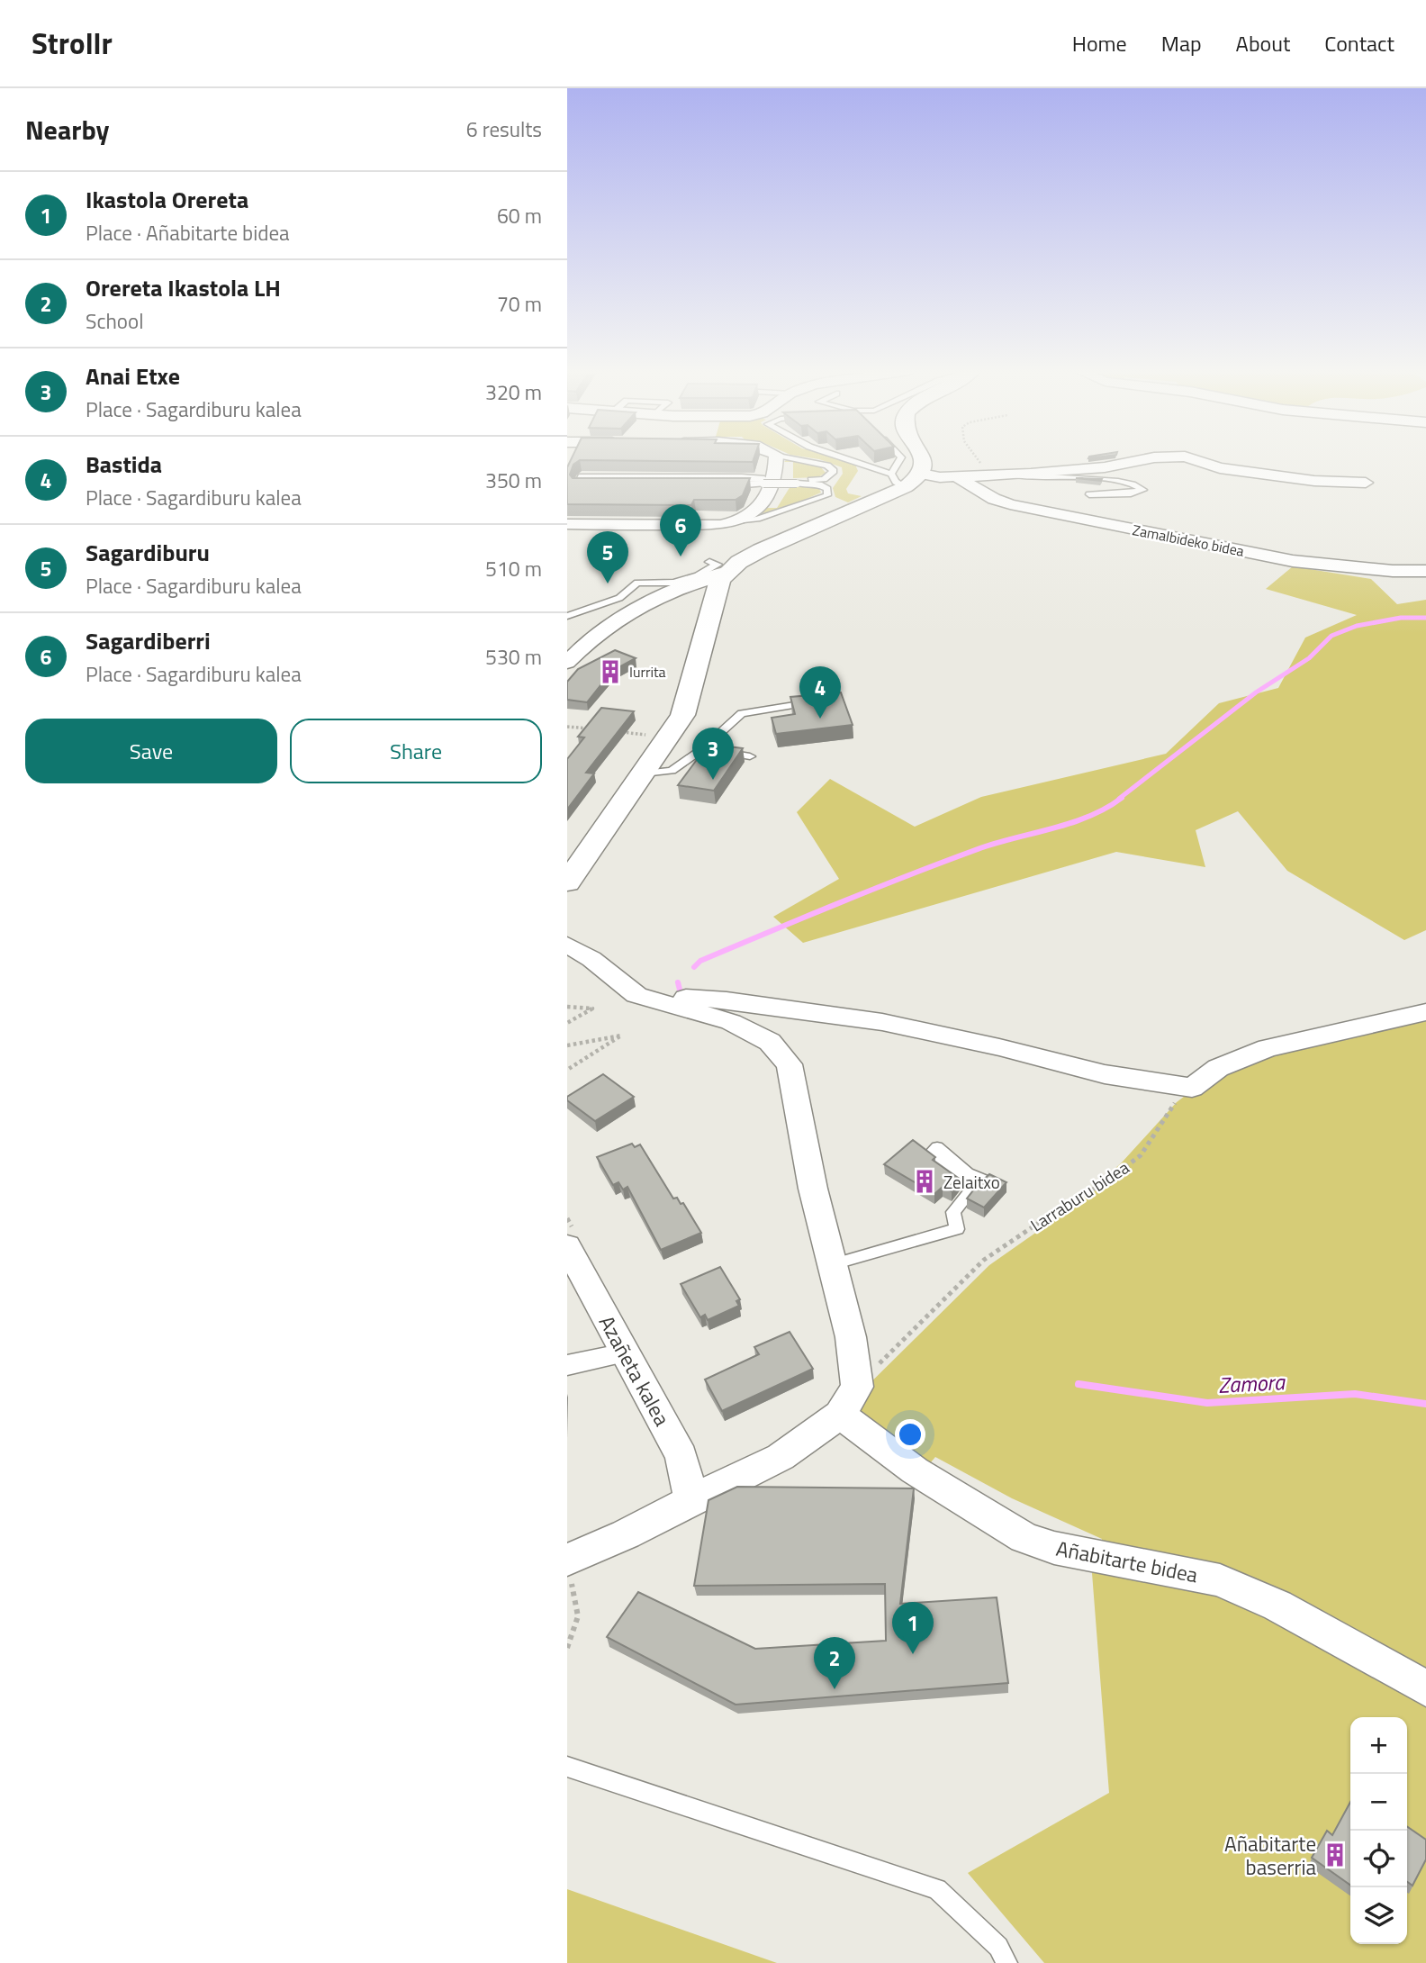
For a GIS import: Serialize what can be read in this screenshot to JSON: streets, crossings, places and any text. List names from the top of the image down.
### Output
{
  "streets": {
    "street": ["Zamalbideko bidea", "Azañeta kalea", "Añabitarte bidea"],
    "path": ["Larraburu bidea"]
  },
  "crossings": [
    ["Larraburu bidea", "Añabitarte bidea"]
  ],
  "water": ["Zamora"],
  "places": {
    "building": ["Iurrita", "Zelaitxo", "Añabitarte baserria"]
  },
  "page": {
    "header": "Strollr",
    "nav": [
      "Home",
      "Map",
      "About",
      "Contact"
    ],
    "heading": ["Nearby", "6 results"],
    "list": [
      {
        "mark": "1",
        "name": "Ikastola Orereta",
        "note": "Place · Añabitarte bidea",
        "value": "60 m"
      },
      {
        "mark": "2",
        "name": "Orereta Ikastola LH",
        "note": "School",
        "value": "70 m"
      },
      {
        "mark": "3",
        "name": "Anai Etxe",
        "note": "Place · Sagardiburu kalea",
        "value": "320 m"
      },
      {
        "mark": "4",
        "name": "Bastida",
        "note": "Place · Sagardiburu kalea",
        "value": "350 m"
      },
      {
        "mark": "5",
        "name": "Sagardiburu",
        "note": "Place · Sagardiburu kalea",
        "value": "510 m"
      },
      {
        "mark": "6",
        "name": "Sagardiberri",
        "note": "Place · Sagardiburu kalea",
        "value": "530 m"
      }
    ],
    "pins": [
      "6",
      "5",
      "4",
      "3",
      "1",
      "2"
    ],
    "buttons": ["Save", "Share"],
    "map_buttons": ["+", "−"]
  }
}
